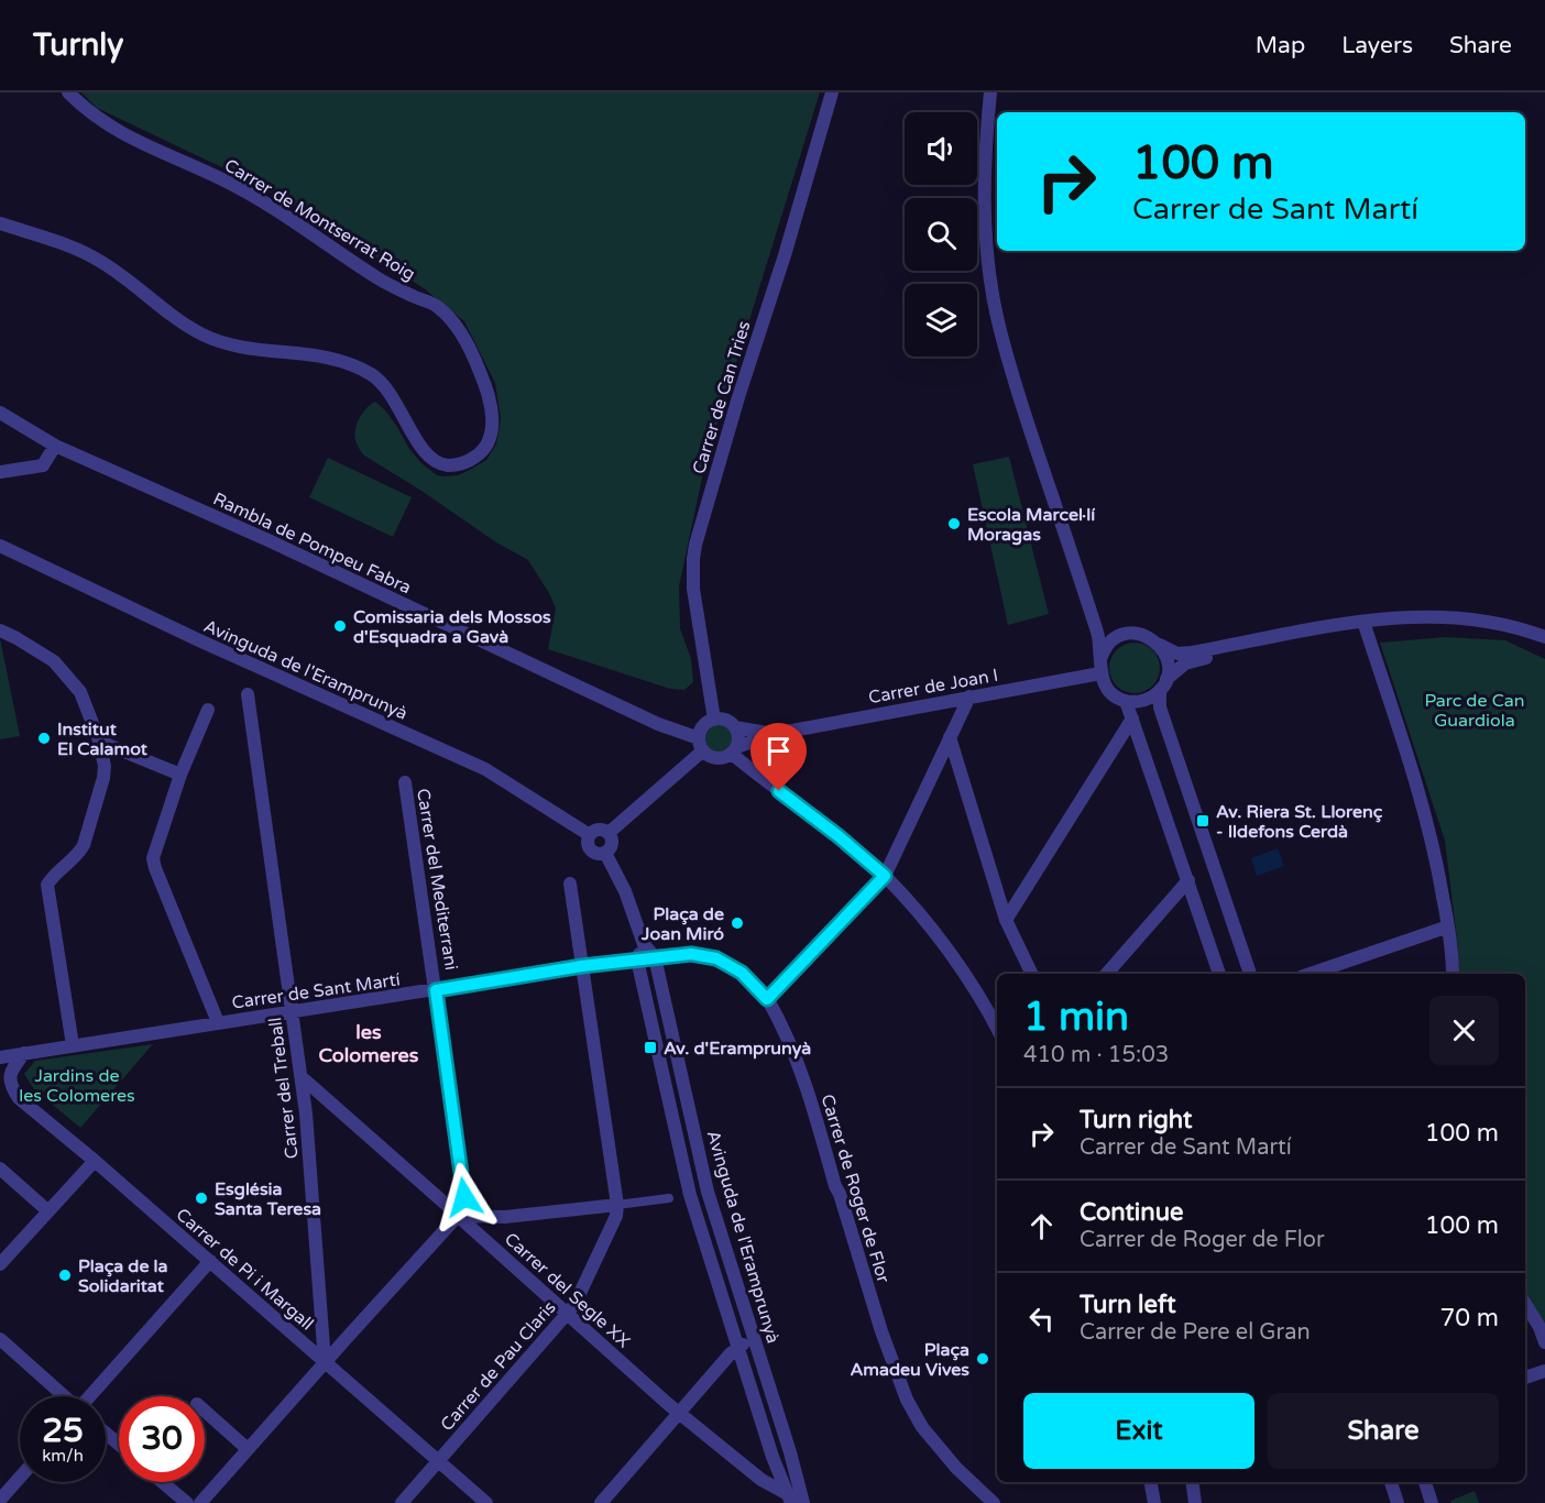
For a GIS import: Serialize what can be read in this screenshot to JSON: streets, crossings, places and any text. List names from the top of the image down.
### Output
{
  "streets": {
    "street": [
      "Carrer de Montserrat Roig",
      "Carrer de Can Tries",
      "Rambla de Pompeu Fabra",
      "Avinguda de l'Eramprunyà",
      "Carrer de Joan I",
      "Carrer del Mediterrani",
      "Carrer de Sant Martí",
      "Carrer del Treball",
      "Carrer de Roger de Flor",
      "Carrer de Pi i Margall",
      "Carrer del Segle XX",
      "Carrer de Pau Claris"
    ]
  },
  "crossings": [
    ["Carrer de Can Tries", "Rambla de Pompeu Fabra"],
    ["Carrer de Can Tries", "Carrer de Joan I"],
    ["Rambla de Pompeu Fabra", "Carrer de Joan I"],
    ["Avinguda de l'Eramprunyà", "Carrer de Sant Martí"],
    ["Avinguda de l'Eramprunyà", "Carrer de Roger de Flor"],
    ["Avinguda de l'Eramprunyà", "Carrer del Segle XX"],
    ["Carrer del Mediterrani", "Carrer de Sant Martí"],
    ["Carrer del Mediterrani", "Carrer del Segle XX"],
    ["Carrer de Sant Martí", "Carrer del Treball"],
    ["Carrer de Sant Martí", "Carrer de Roger de Flor"],
    ["Carrer de Sant Martí", "Carrer de Pi i Margall"],
    ["Carrer del Treball", "Carrer de Pi i Margall"],
    ["Carrer del Treball", "Carrer del Segle XX"],
    ["Carrer de Pi i Margall", "Carrer de Pau Claris"],
    ["Carrer del Segle XX", "Carrer de Pau Claris"]
  ],
  "districts": ["les Colomeres"],
  "parks": ["Parc de Can Guardiola", "Jardins de les Colomeres"],
  "places": {
    "other": [
      "Escola Marcel·lí Moragas",
      "Comissaria dels Mossos d'Esquadra a Gavà",
      "Institut El Calamot",
      "Plaça de Joan Miró",
      "Església Santa Teresa",
      "Plaça de la Solidaritat",
      "Plaça Amadeu Vives"
    ],
    "transit": ["Av. Riera St. Llorenç - Ildefons Cerdà", "Av. d'Eramprunyà"]
  },
  "page": {
    "header": "Turnly",
    "nav": ["Map", "Layers", "Share"],
    "turn": ["100 m", "Carrer de Sant Martí"],
    "heading": ["1 min", "410 m · 15:03"],
    "list": [
      {
        "name": "Turn right",
        "note": "Carrer de Sant Martí",
        "value": "100 m"
      },
      {
        "name": "Continue",
        "note": "Carrer de Roger de Flor",
        "value": "100 m"
      },
      {
        "name": "Turn left",
        "note": "Carrer de Pere el Gran",
        "value": "70 m"
      }
    ],
    "buttons": ["Exit", "Share"],
    "speed": "25 km/h",
    "limit": "30"
  }
}
